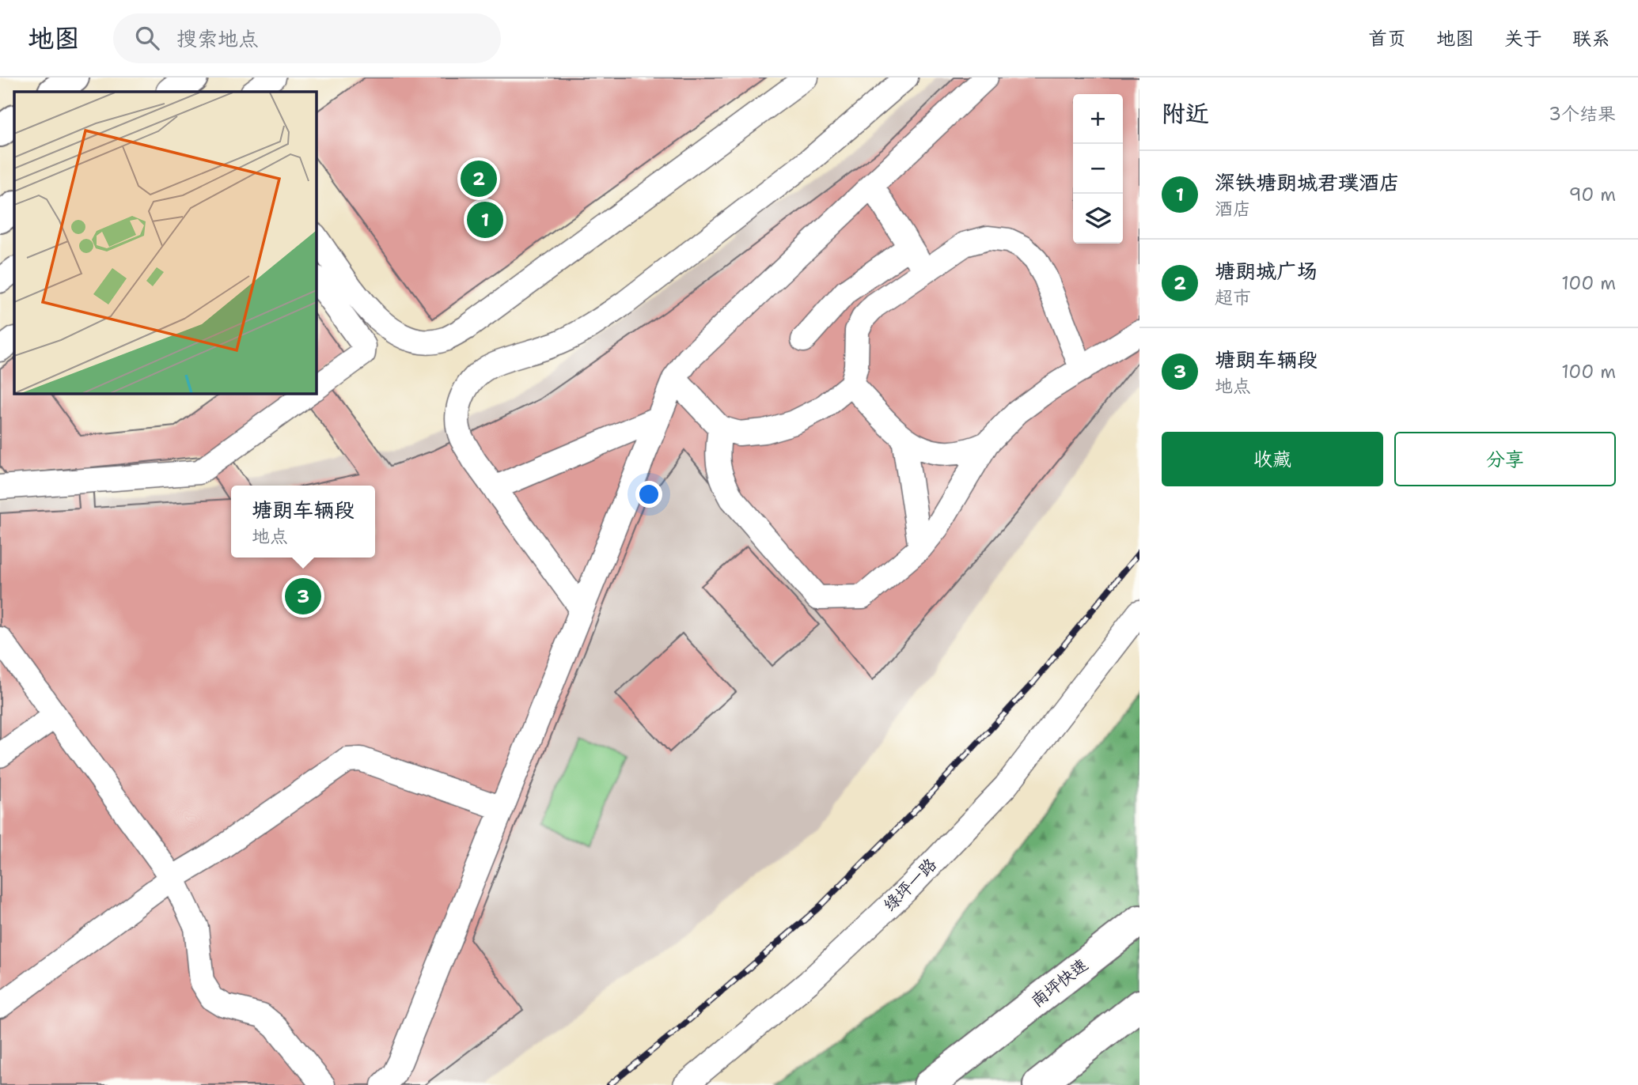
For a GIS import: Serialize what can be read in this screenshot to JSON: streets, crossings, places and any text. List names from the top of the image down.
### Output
{
  "streets": {
    "main road": ["南坪快速"],
    "street": ["绿坪一路"]
  },
  "page": {
    "header": "地图",
    "search": "搜索地点",
    "nav": [
      "首页",
      "地图",
      "关于",
      "联系"
    ],
    "heading": ["附近", "3个结果"],
    "map_buttons": ["+", "−"],
    "list": [
      {
        "mark": "1",
        "name": "深铁塘朗城君璞酒店",
        "note": "酒店",
        "value": "90 m"
      },
      {
        "mark": "2",
        "name": "塘朗城广场",
        "note": "超市",
        "value": "100 m"
      },
      {
        "mark": "3",
        "name": "塘朗车辆段",
        "note": "地点",
        "value": "100 m"
      }
    ],
    "pins": ["2", "1", "3"],
    "buttons": ["收藏", "分享"],
    "popup": ["塘朗车辆段", "地点"]
  }
}
